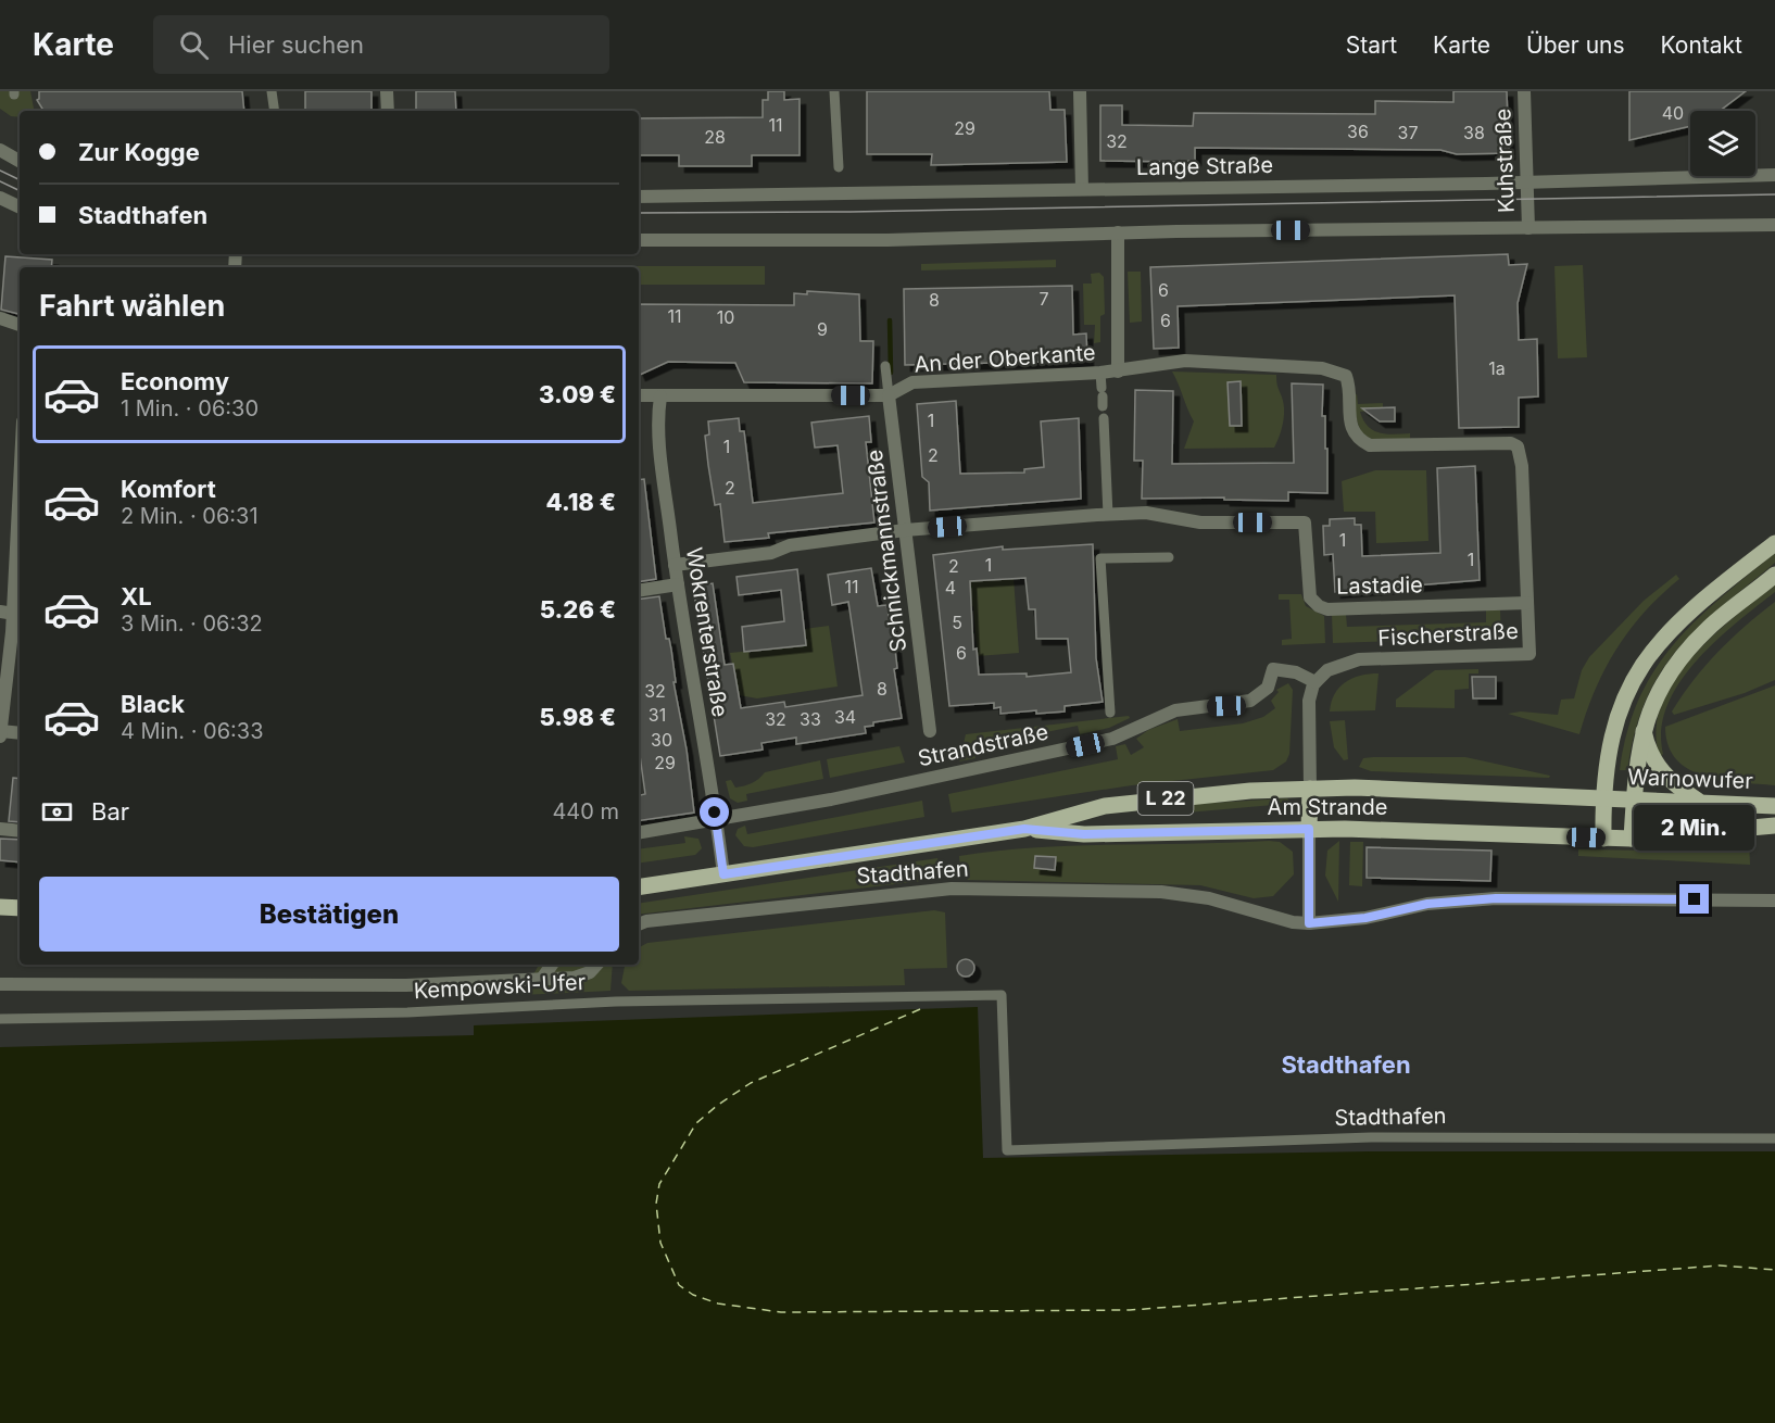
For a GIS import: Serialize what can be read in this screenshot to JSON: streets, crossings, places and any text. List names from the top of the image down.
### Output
{
  "streets": {
    "main road": ["Warnowufer", "L 22", "Am Strande"],
    "street": [
      "Kuhstraße",
      "Lange Straße",
      "An der Oberkante",
      "Schnickmannstraße",
      "Lastadie",
      "Wokrenterstraße",
      "Fischerstraße",
      "Strandstraße",
      "Stadthafen",
      "Kempowski-Ufer"
    ]
  },
  "crossings": [
    ["Kuhstraße", "Lange Straße"],
    ["An der Oberkante", "Schnickmannstraße"],
    ["An der Oberkante", "Wokrenterstraße"],
    ["An der Oberkante", "Fischerstraße"],
    ["Lastadie", "Fischerstraße"],
    ["Wokrenterstraße", "Strandstraße"],
    ["Wokrenterstraße", "Am Strande"],
    ["Fischerstraße", "Strandstraße"],
    ["Warnowufer", "Am Strande"],
    ["L 22", "Am Strande"],
    ["Stadthafen", "Kempowski-Ufer"]
  ],
  "districts": ["Stadthafen"],
  "house_numbers": [
    "40",
    "11",
    "29",
    "36",
    "37",
    "38",
    "28",
    "32",
    "6",
    "7",
    "8",
    "11",
    "10",
    "6",
    "9",
    "1a",
    "1",
    "1",
    "2",
    "2",
    "1",
    "1",
    "1",
    "2",
    "11",
    "4",
    "5",
    "6",
    "8",
    "32",
    "31",
    "34",
    "32",
    "33",
    "30",
    "29"
  ],
  "page": {
    "header": "Karte",
    "search": "Hier suchen",
    "nav": [
      "Start",
      "Karte",
      "Über uns",
      "Kontakt"
    ],
    "banner": ["Zur Kogge", "Stadthafen"],
    "heading": "Fahrt wählen",
    "list": [
      {
        "name": "Economy",
        "note": "1 Min. · 06:30",
        "value": "3.09 €"
      },
      {
        "name": "Komfort",
        "note": "2 Min. · 06:31",
        "value": "4.18 €"
      },
      {
        "name": "XL",
        "note": "3 Min. · 06:32",
        "value": "5.26 €"
      },
      {
        "name": "Black",
        "note": "4 Min. · 06:33",
        "value": "5.98 €"
      }
    ],
    "pay": ["Bar", "440 m"],
    "bubble": "2 Min.",
    "buttons": "Bestätigen"
  }
}
